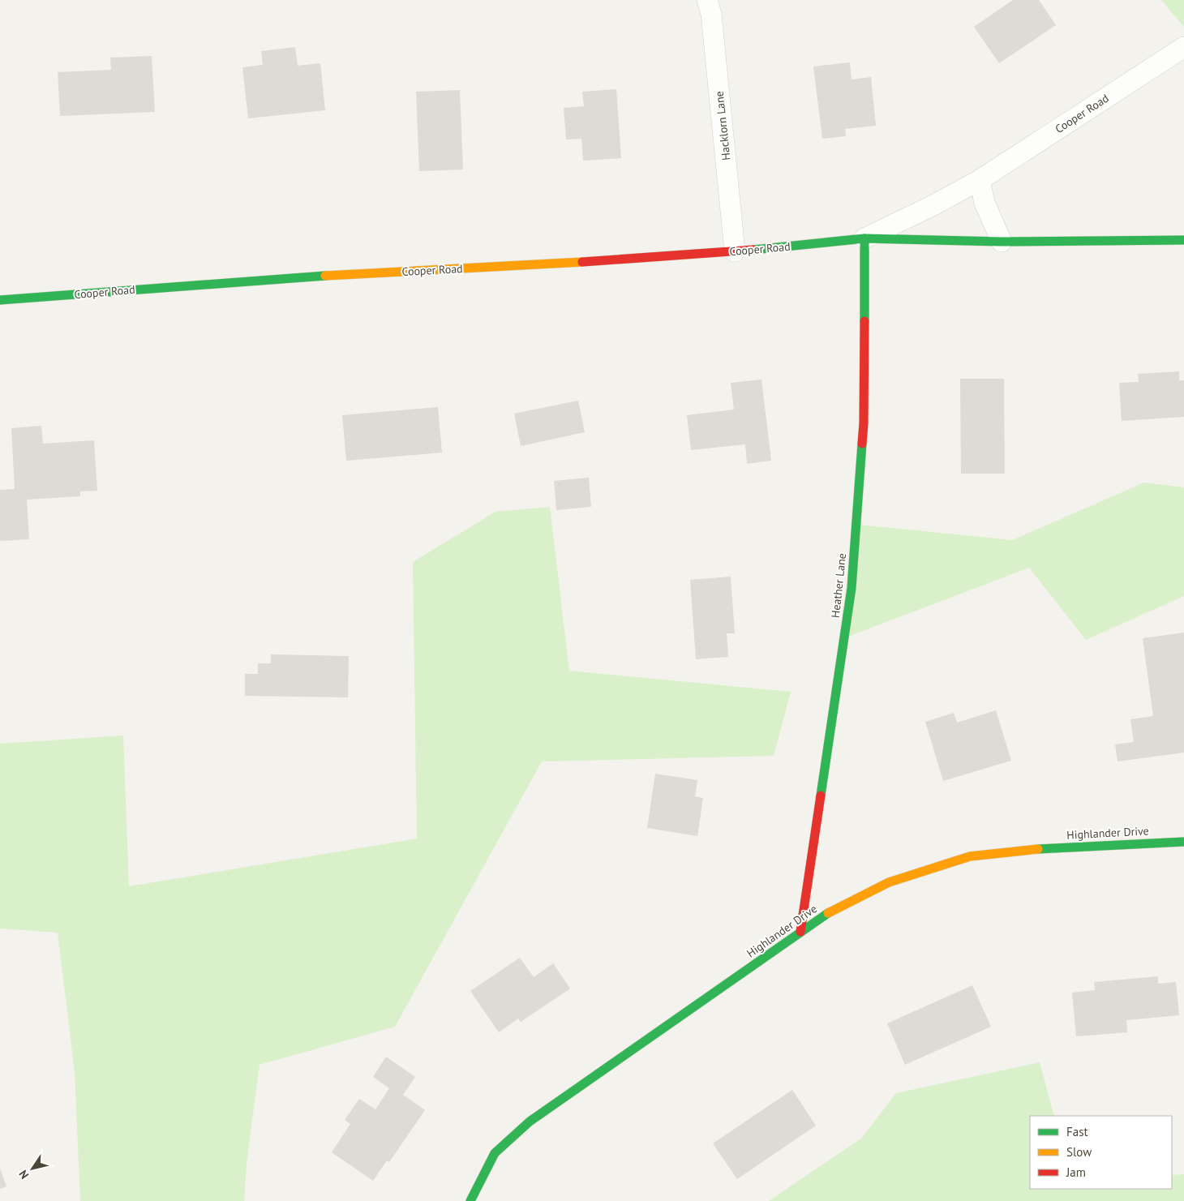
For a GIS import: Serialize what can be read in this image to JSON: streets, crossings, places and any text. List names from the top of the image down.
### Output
{
  "streets": {
    "street": [
      "Cooper Road",
      "Hacklorn Lane",
      "Heather Lane",
      "Highlander Drive"
    ]
  },
  "crossings": [
    ["Cooper Road", "Hacklorn Lane"],
    ["Cooper Road", "Heather Lane"],
    ["Heather Lane", "Highlander Drive"]
  ],
  "legend": ["Fast", "Slow", "Jam"],
  "north": "bottom left"
}
